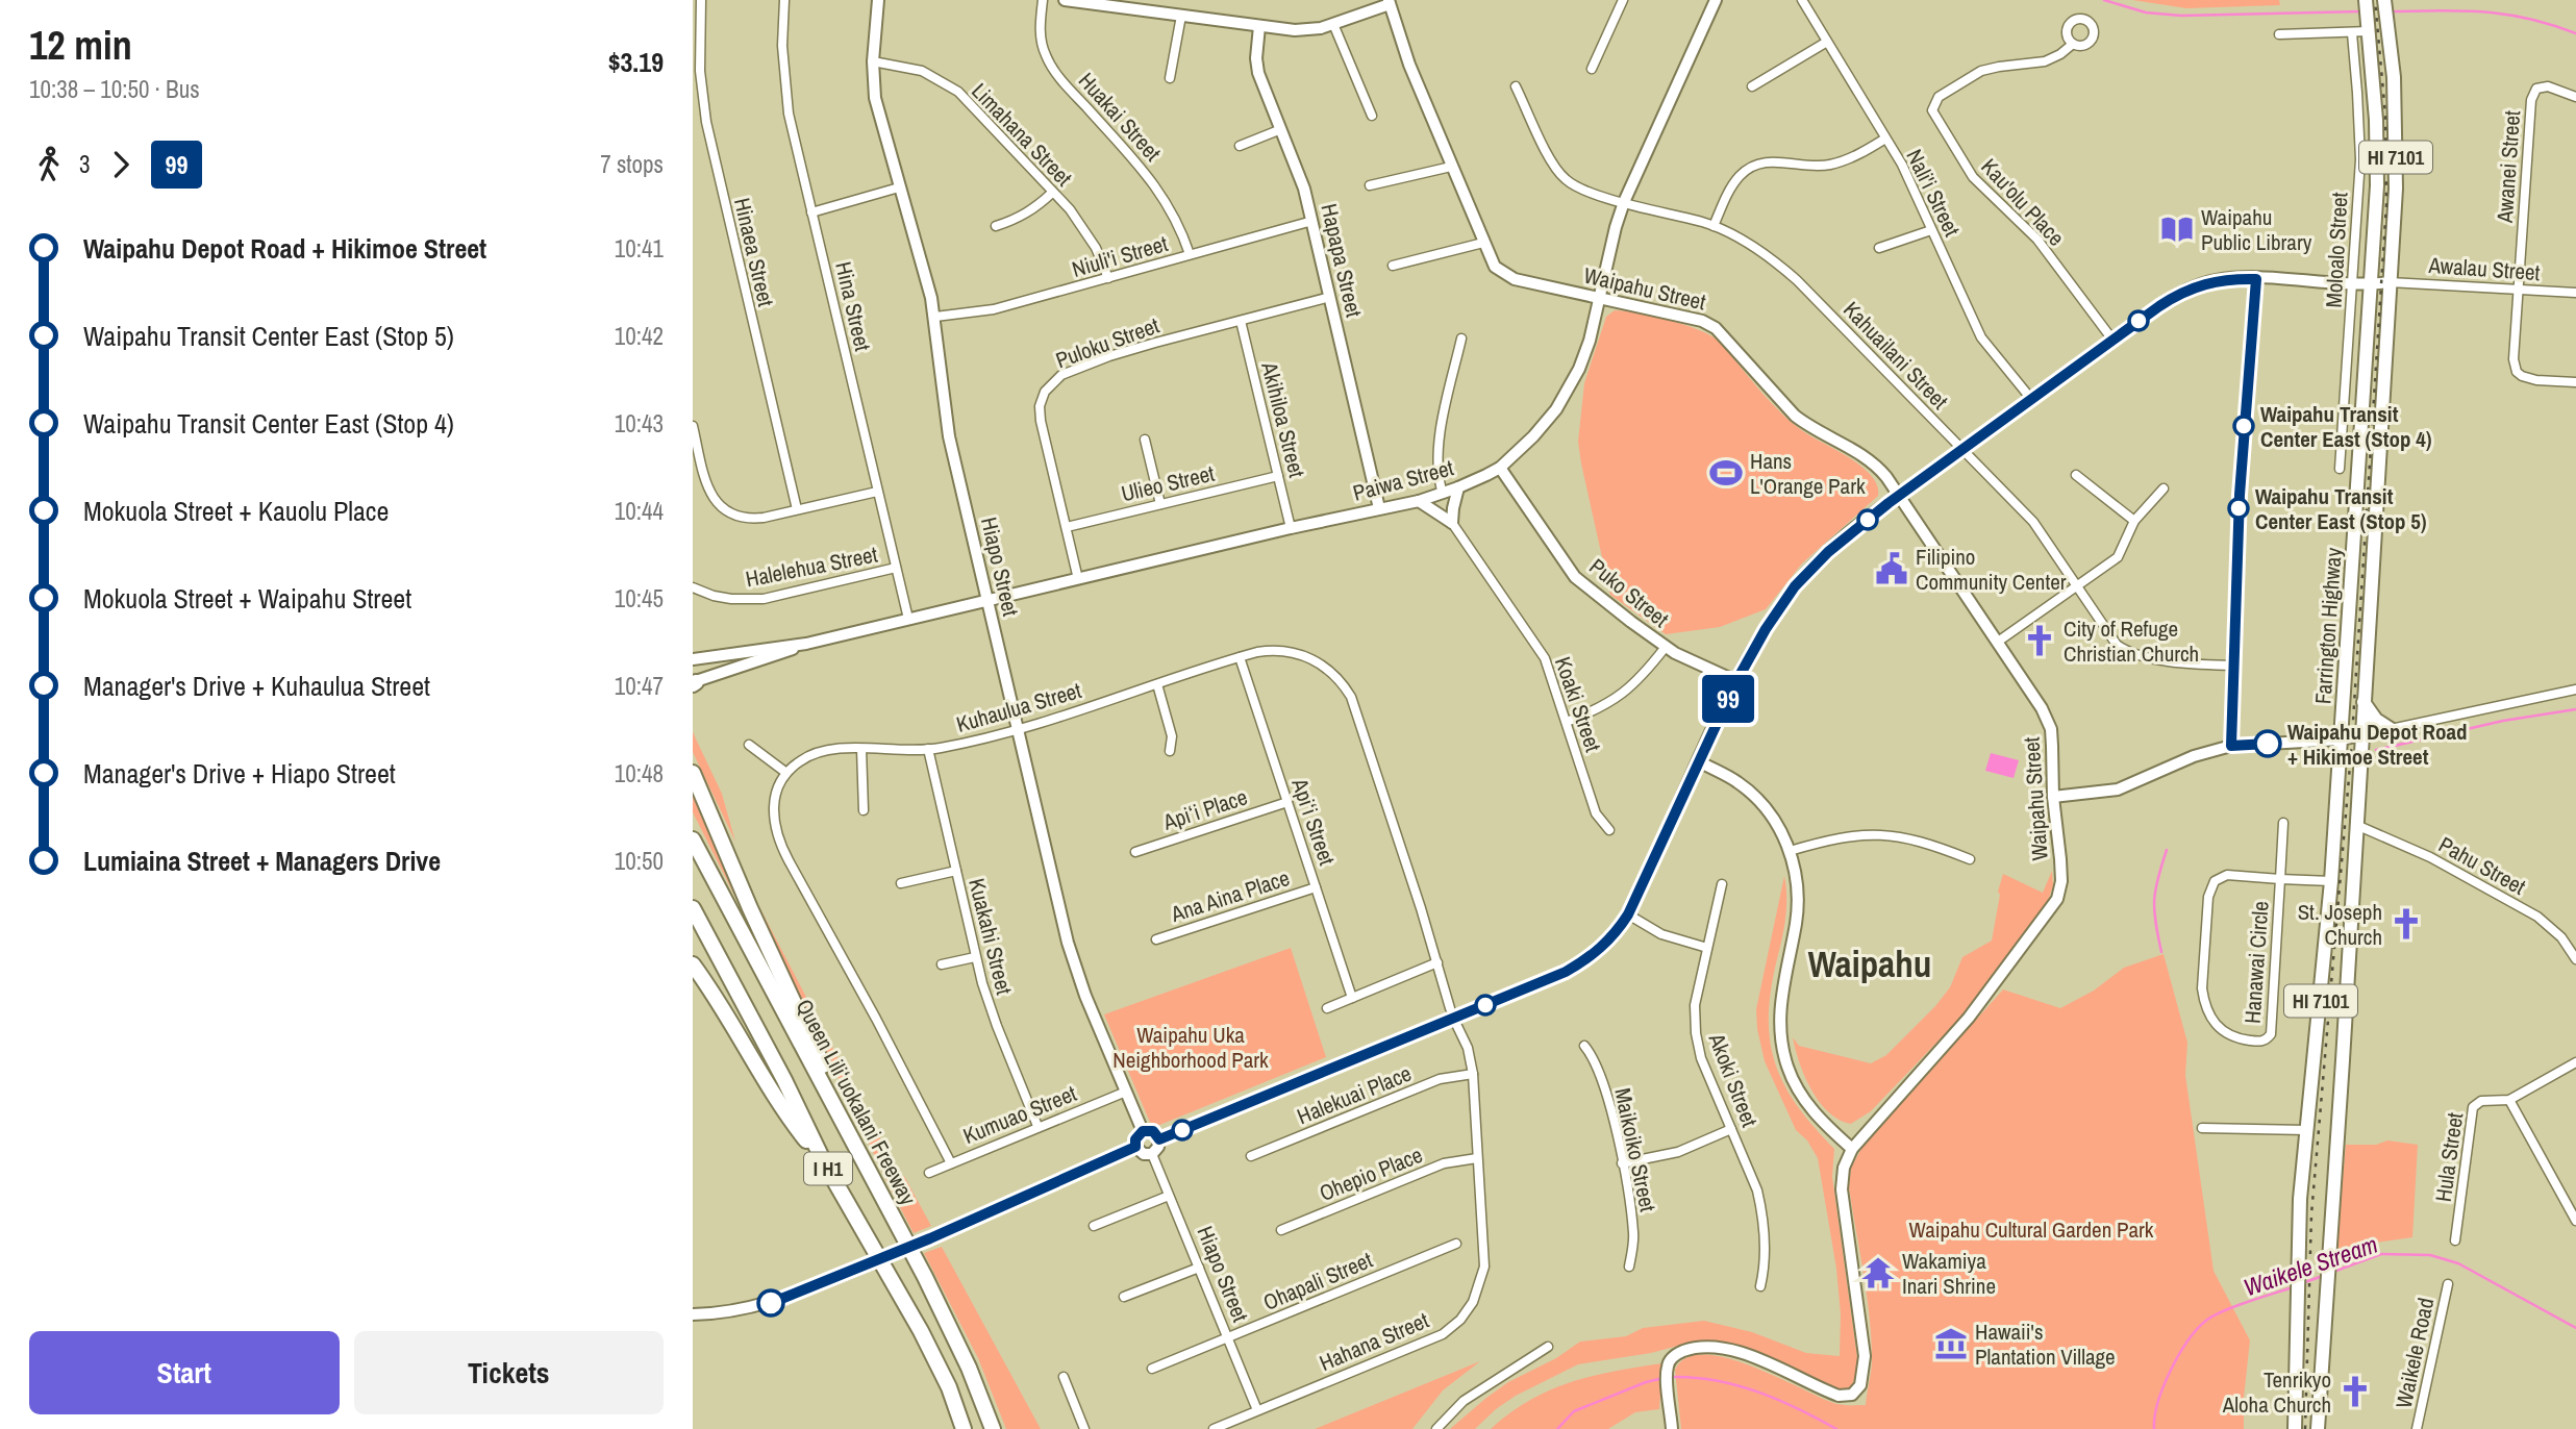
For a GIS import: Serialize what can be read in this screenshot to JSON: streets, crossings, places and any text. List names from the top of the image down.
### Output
{
  "streets": {
    "highway": ["Queen Liliʻuokalani Freeway", "I H1"],
    "main road": ["HI 7101", "Farrington Highway"],
    "street": [
      "Huakai Street",
      "Limahana Street",
      "Awanei Street",
      "Nali'i Street",
      "Kau'olu Place",
      "Moloalo Street",
      "Hinaea Street",
      "Niuli'i Street",
      "Hapapa Street",
      "Awalau Street",
      "Waipahu Street",
      "Hina Street",
      "Puloku Street",
      "Kahuailani Street",
      "Akihiloa Street",
      "Paiwa Street",
      "Ulieo Street",
      "Halelehua Street",
      "Hiapo Street",
      "Puko Street",
      "Koaki Street",
      "Kuhaulua Street",
      "Apiʻi Place",
      "Apiʻi Street",
      "Pahu Street",
      "Ana Aina Place",
      "Kuakahi Street",
      "Hanawai Circle",
      "Akoki Street",
      "Halekuai Place",
      "Kumuao Street",
      "Maikoiko Street",
      "Hula Street",
      "Ohepio Place",
      "Ohapali Street",
      "Hahana Street",
      "Waikele Road"
    ]
  },
  "crossings": [
    ["Huakai Street", "Niuli'i Street"],
    ["Limahana Street", "Niuli'i Street"],
    ["Limahana Street", "Hiapo Street"],
    ["Awanei Street", "Awalau Street"],
    ["Niuli'i Street", "Hapapa Street"],
    ["Niuli'i Street", "Hiapo Street"],
    ["Hapapa Street", "Puloku Street"],
    ["Hapapa Street", "Paiwa Street"],
    ["Awalau Street", "Farrington Highway"],
    ["Waipahu Street", "Paiwa Street"],
    ["Hina Street", "Paiwa Street"],
    ["Hina Street", "Halelehua Street"],
    ["Puloku Street", "Akihiloa Street"],
    ["Puloku Street", "Paiwa Street"],
    ["Puloku Street", "Ulieo Street"],
    ["Kahuailani Street", "Paiwa Street"],
    ["Akihiloa Street", "Paiwa Street"],
    ["Akihiloa Street", "Ulieo Street"],
    ["Paiwa Street", "Hiapo Street"],
    ["Paiwa Street", "Puko Street"],
    ["Hiapo Street", "Kuhaulua Street"],
    ["Hiapo Street", "Kumuao Street"],
    ["Hiapo Street", "Ohapali Street"],
    ["Hiapo Street", "Hahana Street"],
    ["Farrington Highway", "Pahu Street"],
    ["Farrington Highway", "Hanawai Circle"],
    ["Kuhaulua Street", "Apiʻi Street"],
    ["Kuhaulua Street", "Kuakahi Street"],
    ["Kuhaulua Street", "Hahana Street"],
    ["Apiʻi Place", "Apiʻi Street"],
    ["Apiʻi Street", "Ana Aina Place"],
    ["Kuakahi Street", "Kumuao Street"],
    ["Halekuai Place", "Hahana Street"],
    ["Ohepio Place", "Hahana Street"]
  ],
  "districts": ["Waipahu"],
  "water": ["Waikele Stream"],
  "parks": ["Waipahu Uka Neighborhood Park", "Waipahu Cultural Garden Park"],
  "places": {
    "library": ["Waipahu Public Library"],
    "other": ["Waipahu Transit Center East (Stop 4)", "Waipahu Transit Center East (Stop 5)", "Waipahu Depot Road + Hikimoe Street"],
    "sports": ["Hans L'Orange Park"],
    "public building": ["Filipino Community Center"],
    "church": ["City of Refuge Christian Church", "St. Joseph Church", "Tenrikyo Aloha Church"],
    "temple": ["Wakamiya Inari Shrine"],
    "museum": ["Hawaii's Plantation Village"]
  },
  "lines": ["bus line 99"],
  "page": {
    "heading": ["12 min", "10:38 – 10:50 · Bus", "$3.19"],
    "on_map": "99",
    "legs": ["3", "99", "7 stops"],
    "list": [
      {
        "name": "Waipahu Depot Road + Hikimoe Street",
        "value": "10:41"
      },
      {
        "name": "Waipahu Transit Center East (Stop 5)",
        "value": "10:42"
      },
      {
        "name": "Waipahu Transit Center East (Stop 4)",
        "value": "10:43"
      },
      {
        "name": "Mokuola Street + Kauolu Place",
        "value": "10:44"
      },
      {
        "name": "Mokuola Street + Waipahu Street",
        "value": "10:45"
      },
      {
        "name": "Manager's Drive + Kuhaulua Street",
        "value": "10:47"
      },
      {
        "name": "Manager's Drive + Hiapo Street",
        "value": "10:48"
      },
      {
        "name": "Lumiaina Street + Managers Drive",
        "value": "10:50"
      }
    ],
    "buttons": ["Start", "Tickets"]
  }
}
